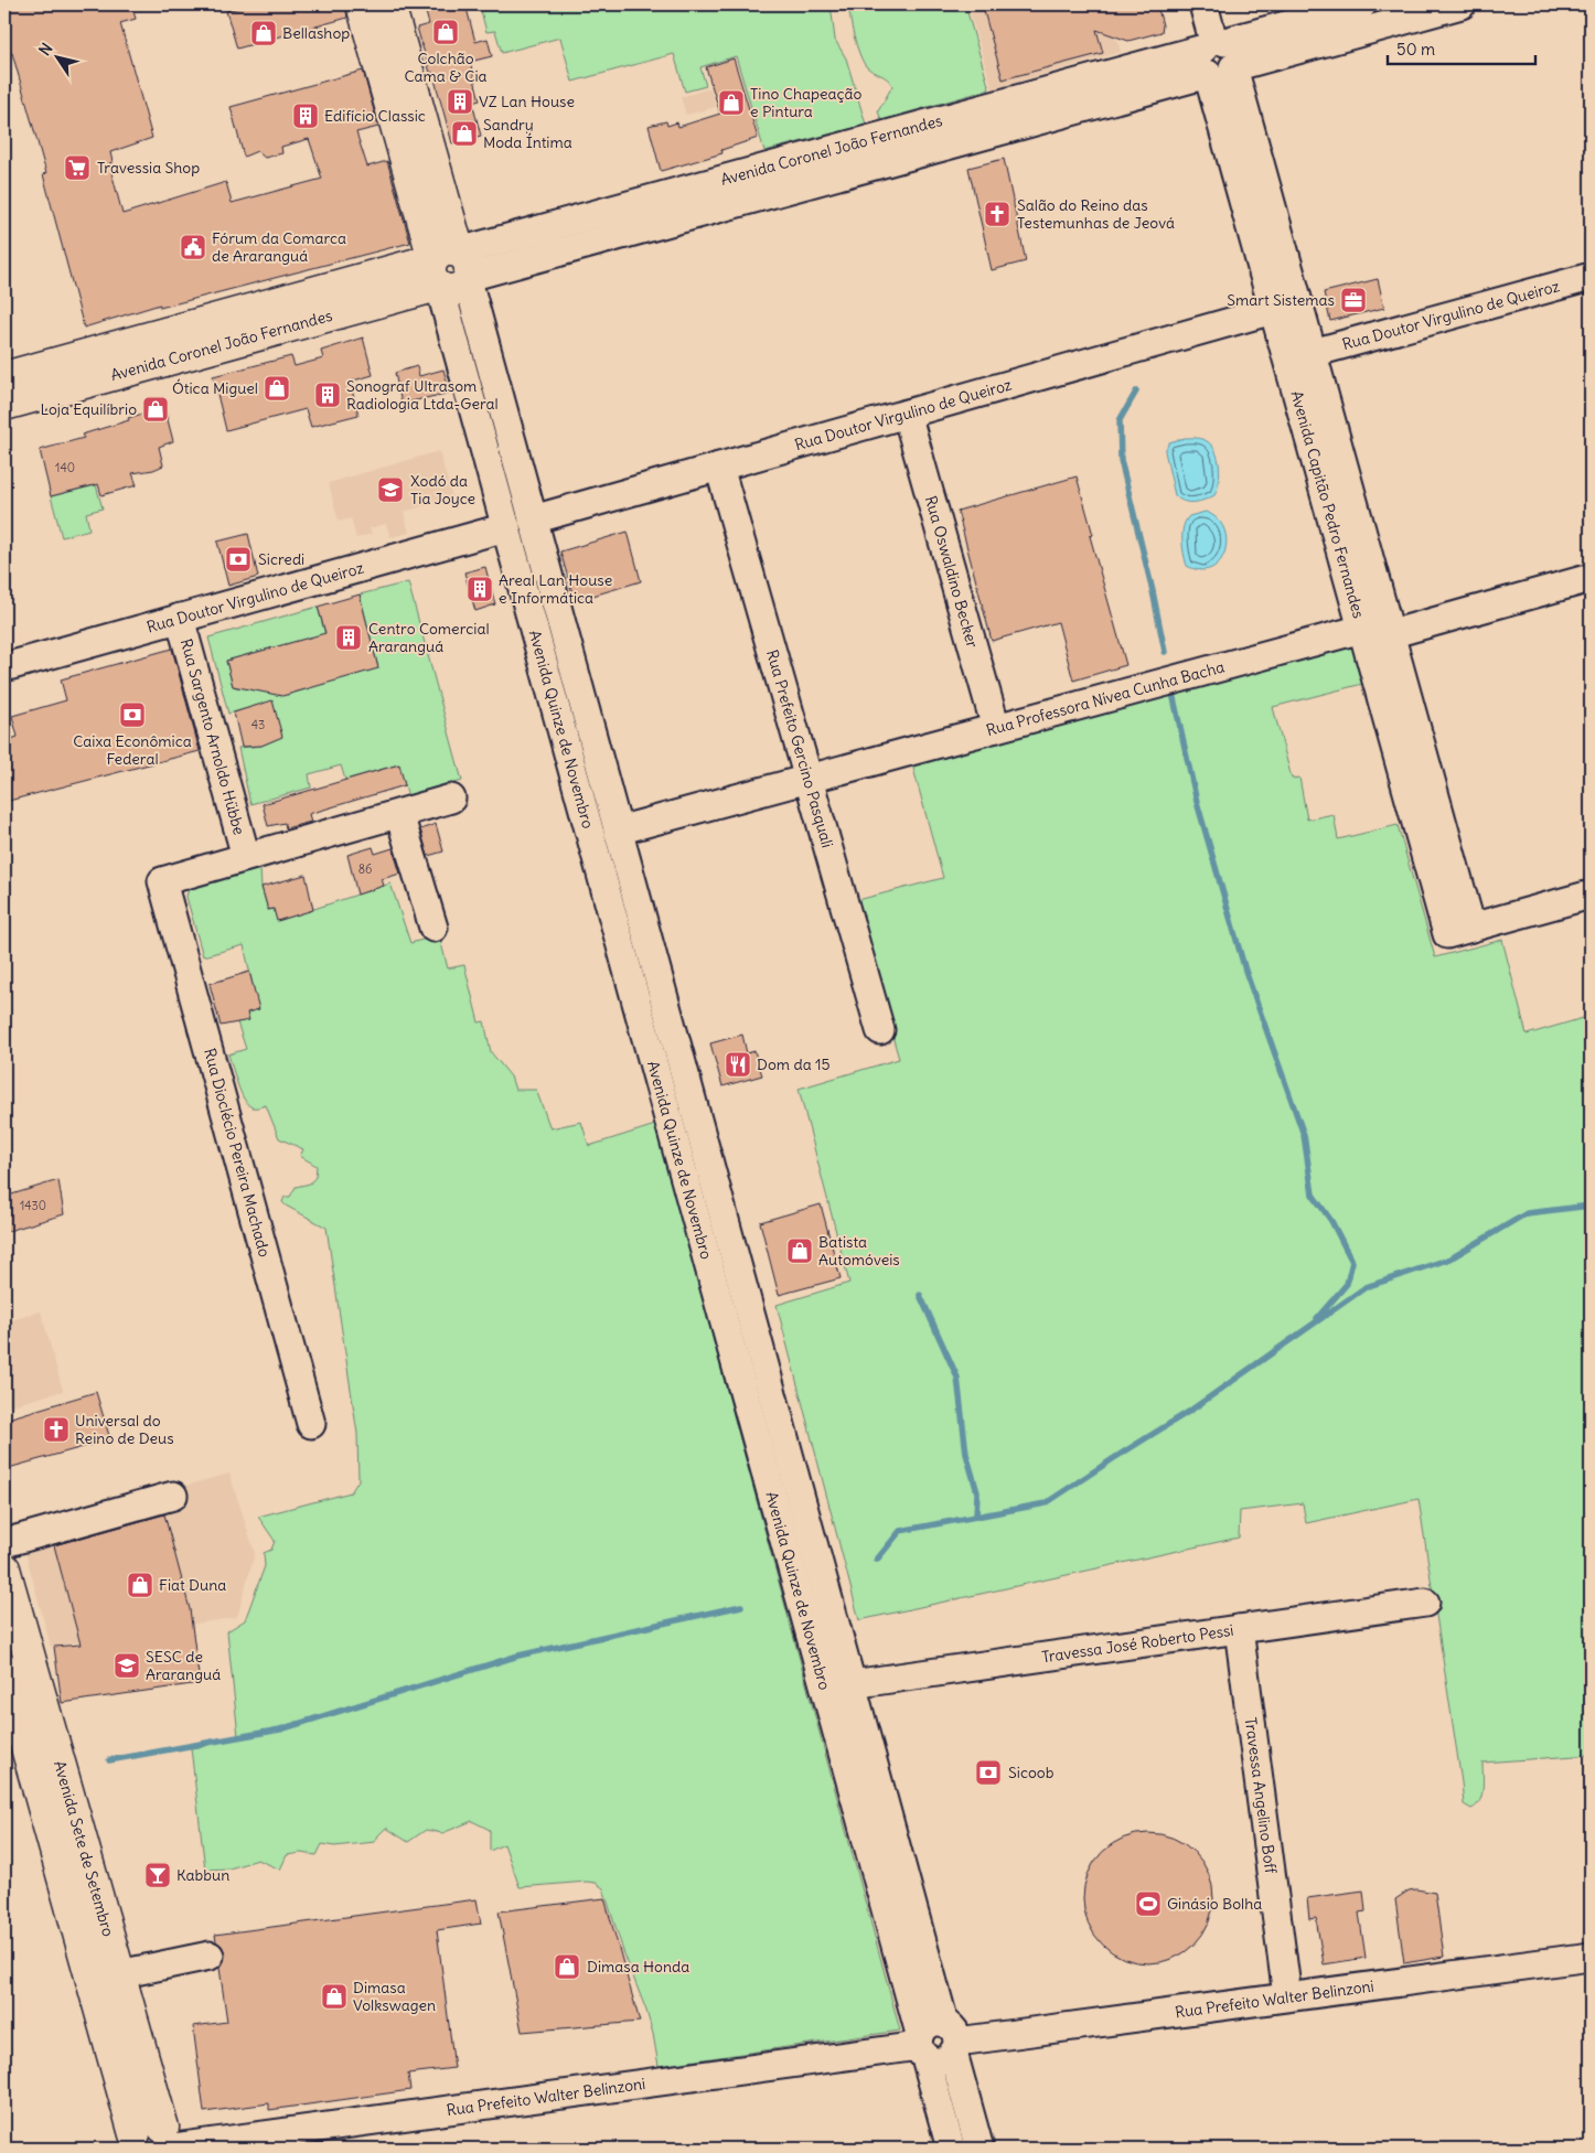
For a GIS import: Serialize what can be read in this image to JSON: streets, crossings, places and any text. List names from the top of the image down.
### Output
{
  "streets": {
    "main road": ["Avenida Coronel João Fernandes", "Avenida Quinze de Novembro", "Avenida Sete de Setembro"],
    "street": [
      "Rua Doutor Virgulino de Queiroz",
      "Avenida Capitão Pedro Fernandes",
      "Rua Oswaldino Becker",
      "Rua Professora Nívea Cunha Bacha",
      "Rua Sargento Arnoldo Hübbe",
      "Rua Prefeito Gercino Pasquali",
      "Rua Dioclécio Pereira Machado",
      "Travessa José Roberto Pessi",
      "Travessa Angelino Boff",
      "Rua Prefeito Walter Belinzoni"
    ]
  },
  "crossings": [
    ["Avenida Coronel João Fernandes", "Avenida Capitão Pedro Fernandes"],
    ["Avenida Coronel João Fernandes", "Avenida Quinze de Novembro"],
    ["Rua Doutor Virgulino de Queiroz", "Avenida Capitão Pedro Fernandes"],
    ["Rua Doutor Virgulino de Queiroz", "Rua Oswaldino Becker"],
    ["Rua Doutor Virgulino de Queiroz", "Avenida Quinze de Novembro"],
    ["Rua Doutor Virgulino de Queiroz", "Rua Sargento Arnoldo Hübbe"],
    ["Rua Doutor Virgulino de Queiroz", "Rua Prefeito Gercino Pasquali"],
    ["Avenida Capitão Pedro Fernandes", "Rua Professora Nívea Cunha Bacha"],
    ["Rua Oswaldino Becker", "Rua Professora Nívea Cunha Bacha"],
    ["Rua Professora Nívea Cunha Bacha", "Avenida Quinze de Novembro"],
    ["Rua Professora Nívea Cunha Bacha", "Rua Prefeito Gercino Pasquali"],
    ["Avenida Quinze de Novembro", "Travessa José Roberto Pessi"],
    ["Avenida Quinze de Novembro", "Rua Prefeito Walter Belinzoni"],
    ["Rua Sargento Arnoldo Hübbe", "Rua Dioclécio Pereira Machado"],
    ["Travessa José Roberto Pessi", "Travessa Angelino Boff"],
    ["Travessa Angelino Boff", "Rua Prefeito Walter Belinzoni"],
    ["Avenida Sete de Setembro", "Rua Prefeito Walter Belinzoni"]
  ],
  "places": {
    "shop": [
      "Colchão Cama & Cia",
      "Bellashop",
      "Tino Chapeação e Pintura",
      "Sandry Moda Íntima",
      "Ótica Miguel",
      "Loja Equilíbrio",
      "Batista Automóveis",
      "Fiat Duna",
      "Dimasa Honda",
      "Dimasa Volkswagen"
    ],
    "building": [
      "VZ Lan House",
      "Edifício Classic",
      "Sonograf Ultrasom Radiologia Ltda-Geral",
      "Areal Lan House e Informática",
      "Centro Comercial Araranguá"
    ],
    "supermarket": ["Travessia Shop"],
    "church": ["Salão do Reino das Testemunhas de Jeová", "Universal do Reino de Deus"],
    "public building": ["Fórum da Comarca de Araranguá"],
    "office": ["Smart Sistemas"],
    "school or university": ["Xodó da Tia Joyce", "SESC de Araranguá"],
    "bank": ["Sicredi", "Caixa Econômica Federal", "Sicoob"],
    "restaurant": ["Dom da 15"],
    "bar": ["Kabbun"],
    "sports": ["Ginásio Bolha"]
  },
  "house_numbers": [
    "140",
    "43",
    "86",
    "1430"
  ],
  "scale_bar": "50 m",
  "north": "top left"
}
